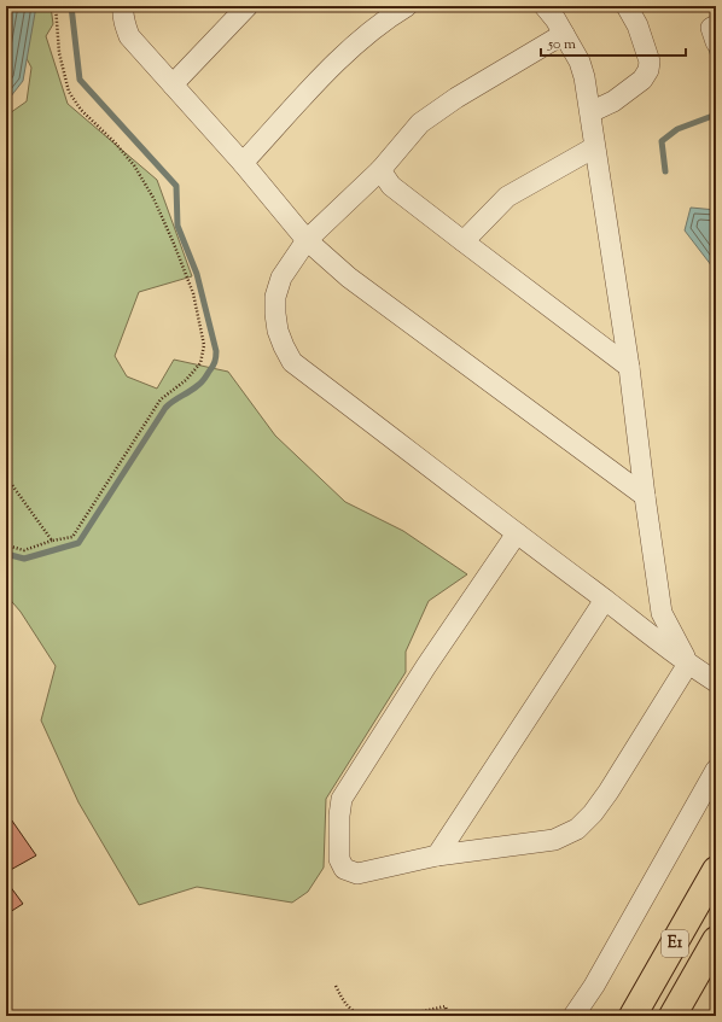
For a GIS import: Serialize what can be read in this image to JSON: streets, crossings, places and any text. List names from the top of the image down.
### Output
{
  "streets": {
    "highway": ["E1"]
  },
  "scale_bar": "50 m"
}
